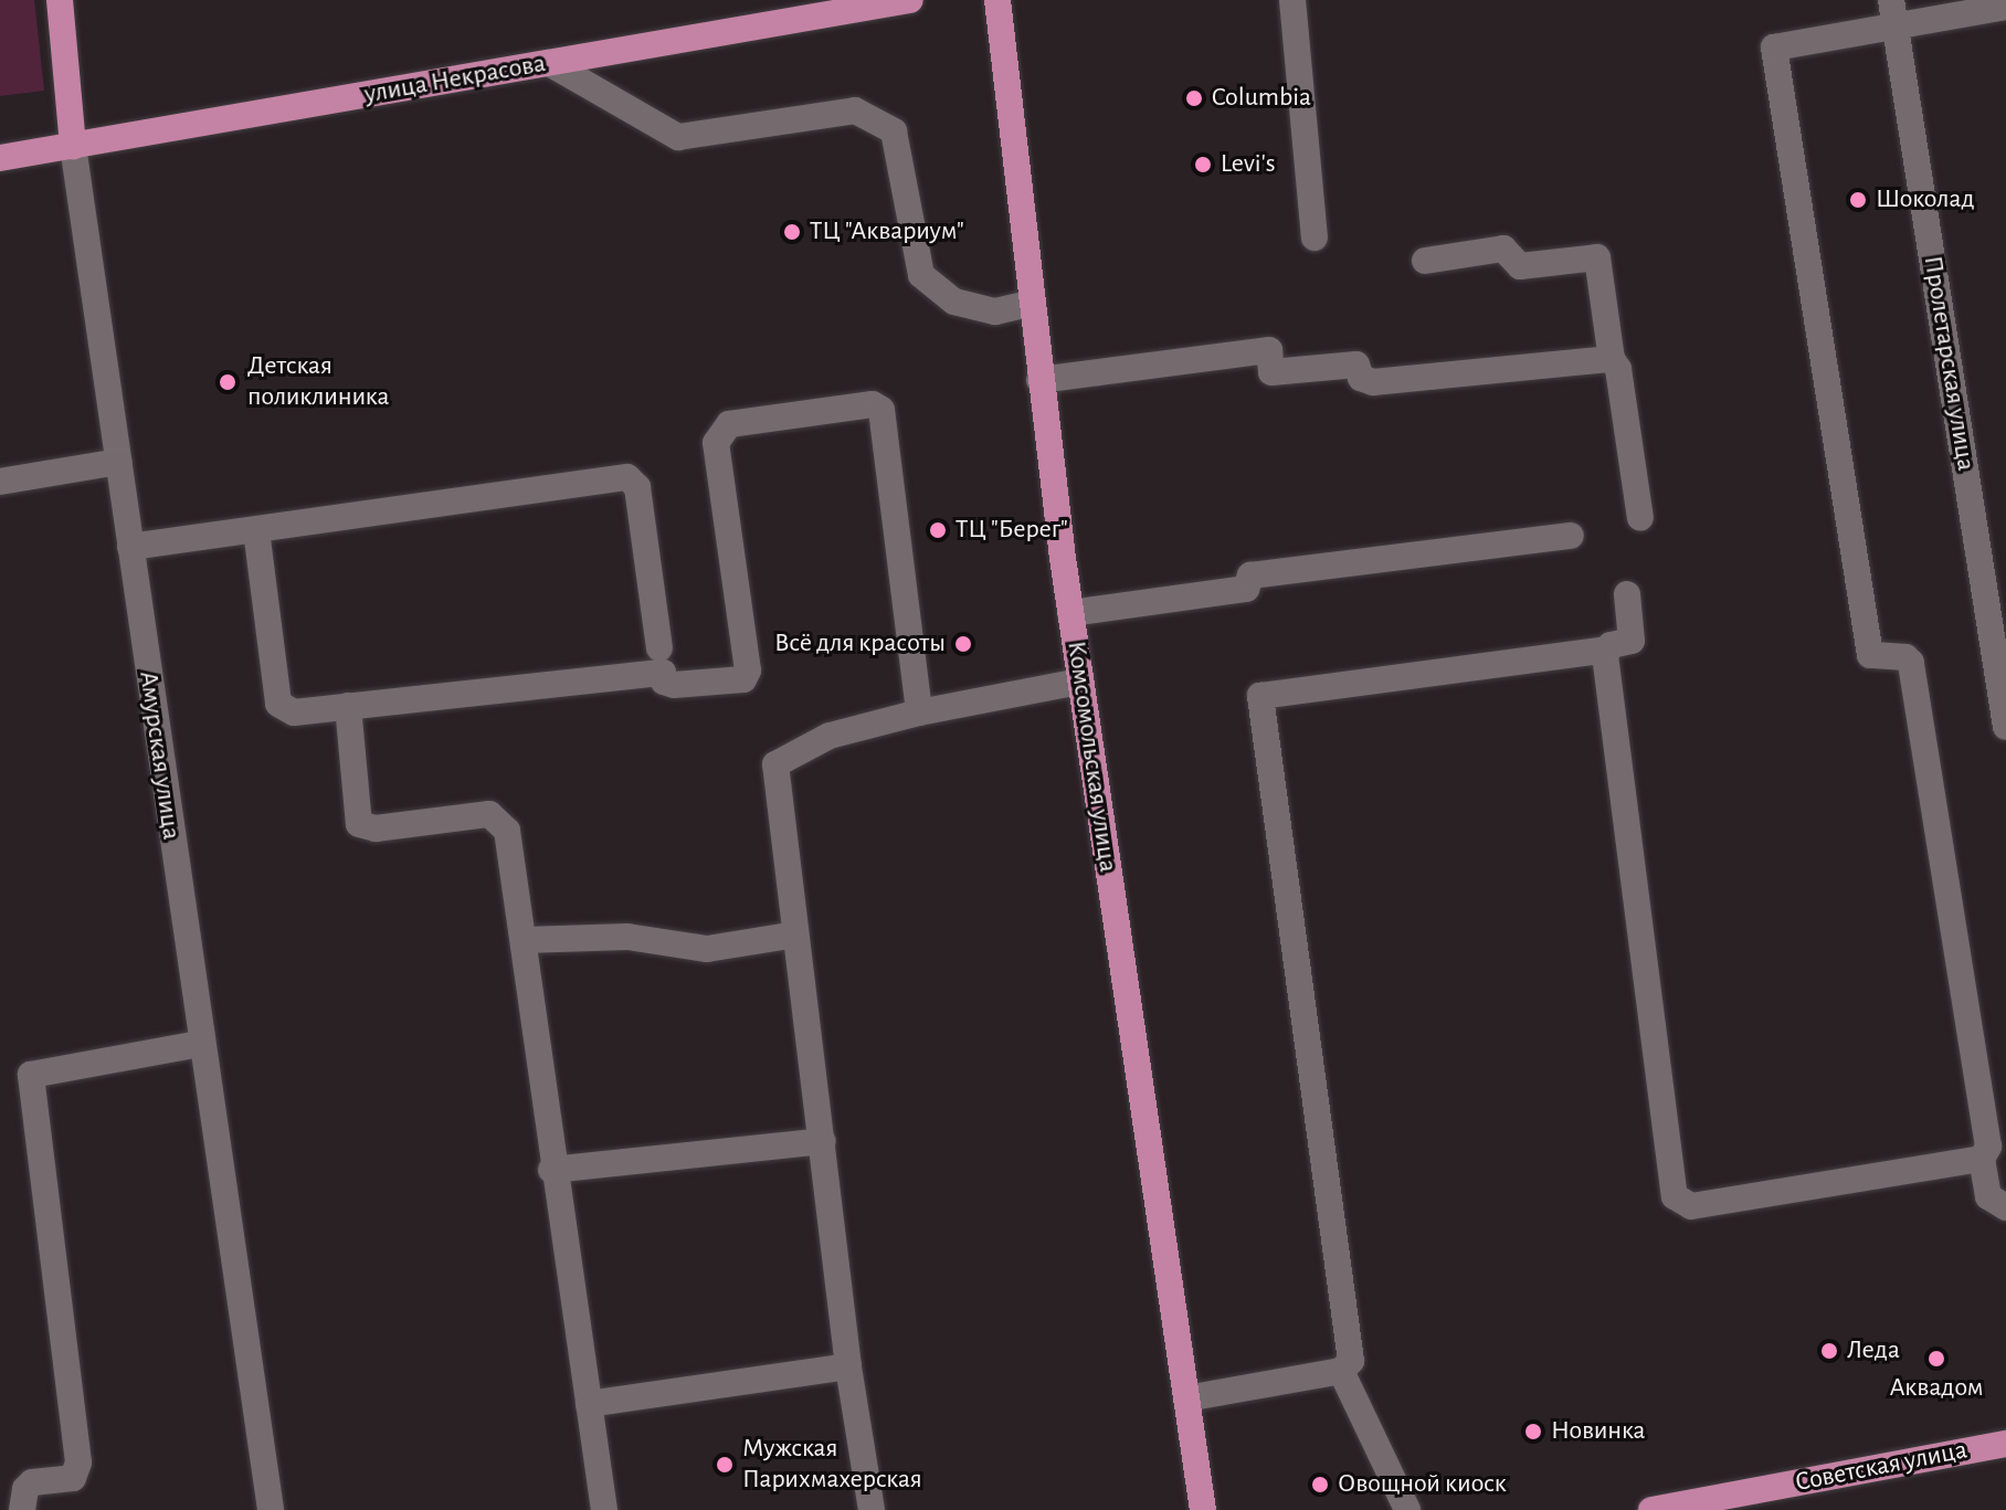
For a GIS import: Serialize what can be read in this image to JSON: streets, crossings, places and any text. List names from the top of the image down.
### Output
{
  "streets": {
    "main road": [
      "улица Некрасова",
      "Амурская улица",
      "Комсомольская улица",
      "Советская улица"
    ],
    "street": ["Пролетарская улица"]
  },
  "crossings": [
    ["улица Некрасова", "Амурская улица"]
  ],
  "places": [
    "Columbia",
    "Levi's",
    "Шоколад",
    "ТЦ \"Аквариум\"",
    "Детская поликлиника",
    "ТЦ \"Берег\"",
    "Всё для красоты",
    "Леда",
    "Аквадом",
    "Новинка",
    "Мужская Парихмахерская",
    "Овощной киоск"
  ]
}
